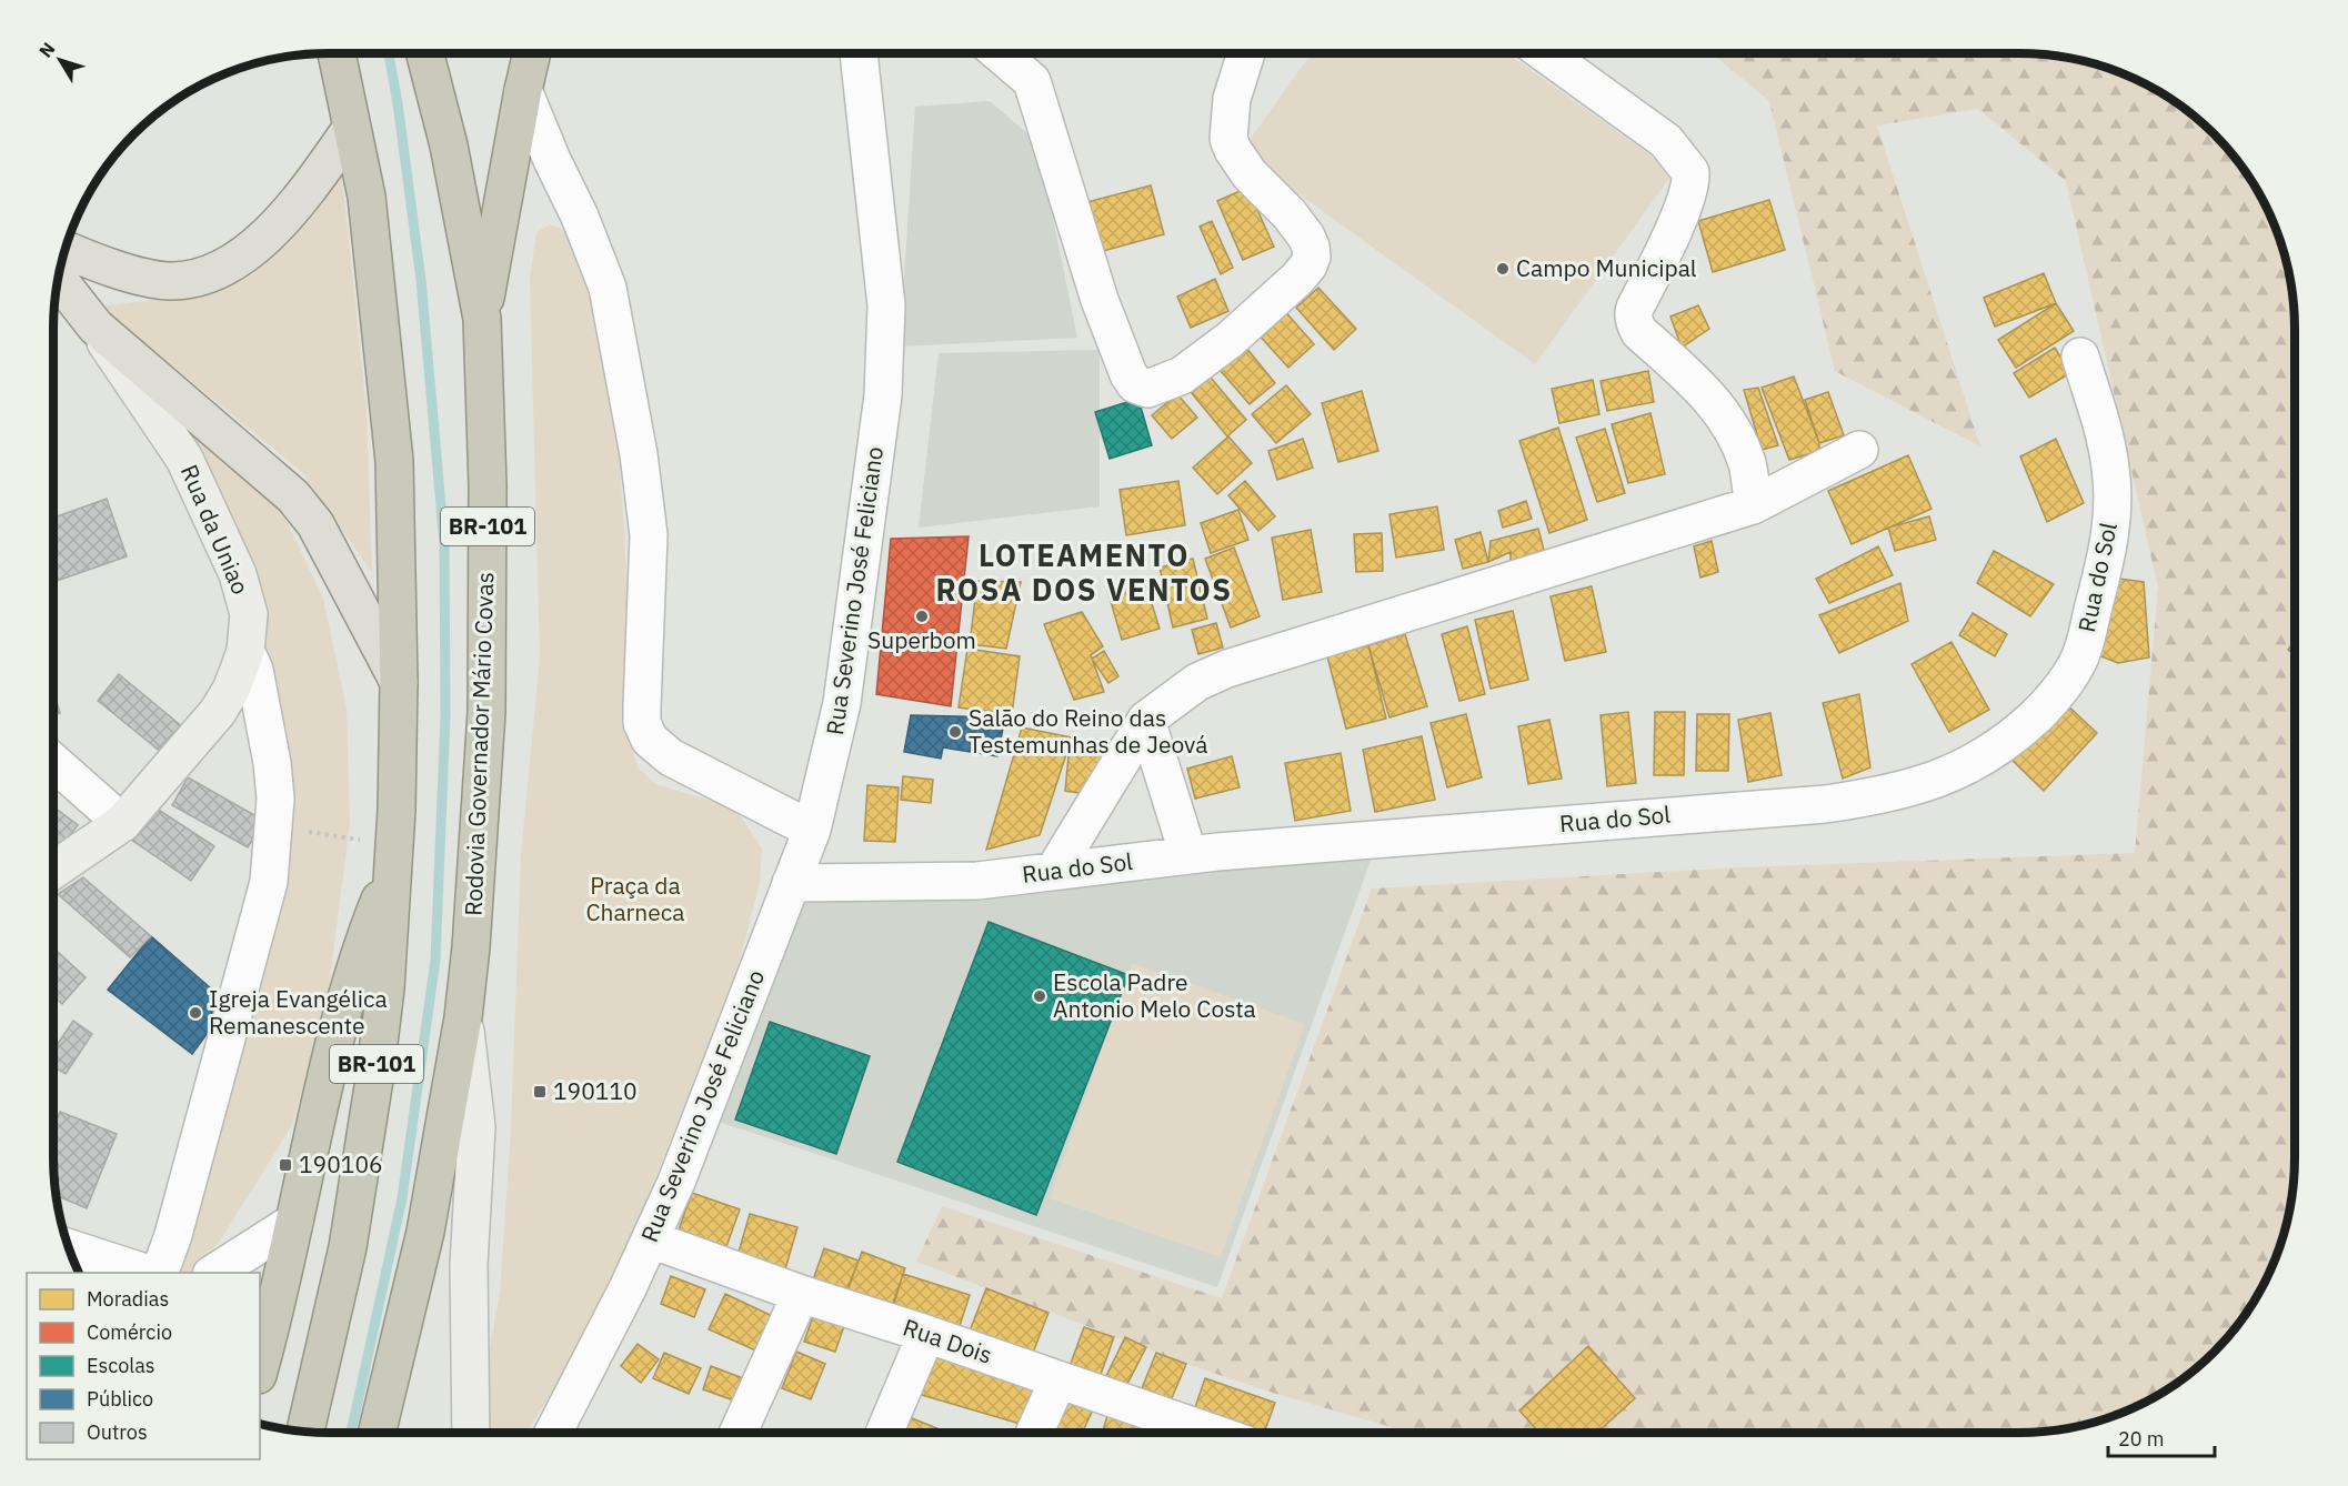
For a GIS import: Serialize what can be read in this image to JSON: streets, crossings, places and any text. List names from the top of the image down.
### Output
{
  "streets": {
    "highway": ["BR-101", "Rodovia Governador Mário Covas"],
    "street": [
      "Rua da Uniao",
      "Rua do Sol",
      "Rua Severino José Feliciano",
      "Rua Dois"
    ]
  },
  "crossings": [
    ["Rua do Sol", "Rua Severino José Feliciano"],
    ["Rua Severino José Feliciano", "Rua Dois"]
  ],
  "districts": ["LOTEAMENTO ROSA DOS VENTOS"],
  "parks": ["Praça da Charneca"],
  "places": {
    "other": [
      "Campo Municipal",
      "Superbom",
      "Salão do Reino das Testemunhas de Jeová",
      "Escola Padre Antonio Melo Costa",
      "Igreja Evangélica Remanescente"
    ],
    "transit": ["190110", "190106"]
  },
  "legend": [
    "Moradias",
    "Comércio",
    "Escolas",
    "Público",
    "Outros"
  ],
  "scale_bar": "20 m",
  "north": "top left"
}
